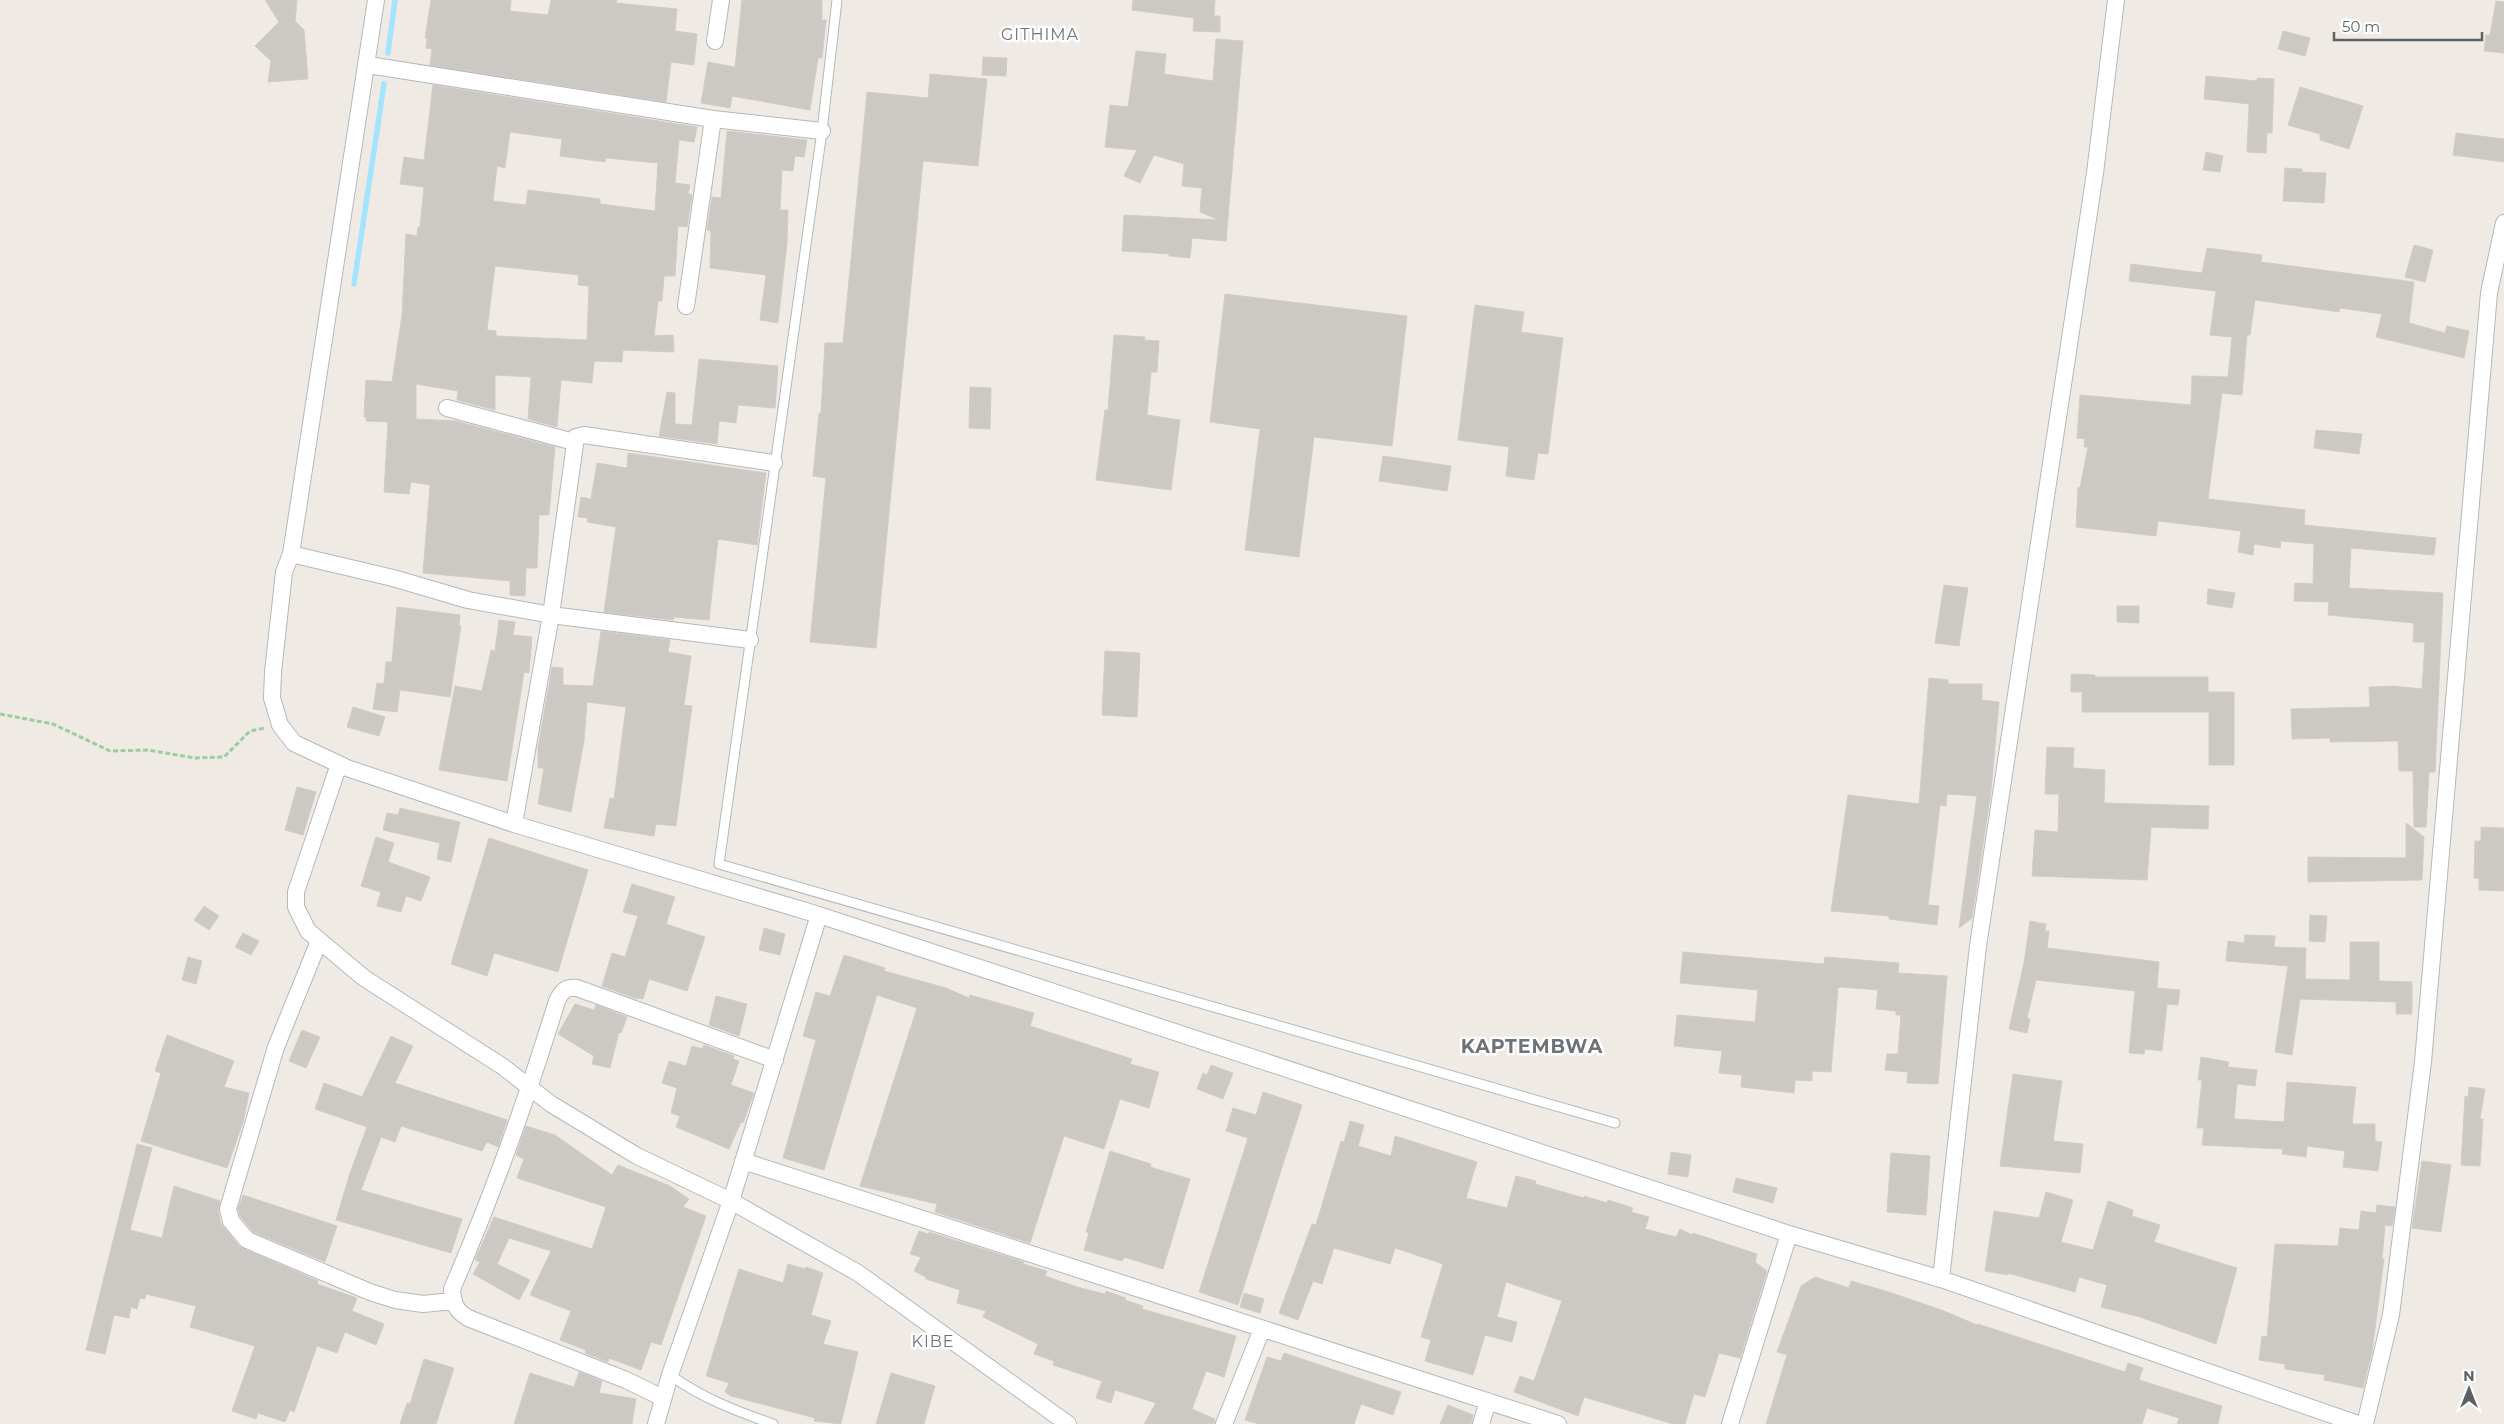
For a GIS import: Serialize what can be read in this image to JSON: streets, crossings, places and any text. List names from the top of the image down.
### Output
{
  "districts": ["GITHIMA", "KAPTEMBWA", "KIBE"],
  "scale_bar": "50 m",
  "north": "top"
}
